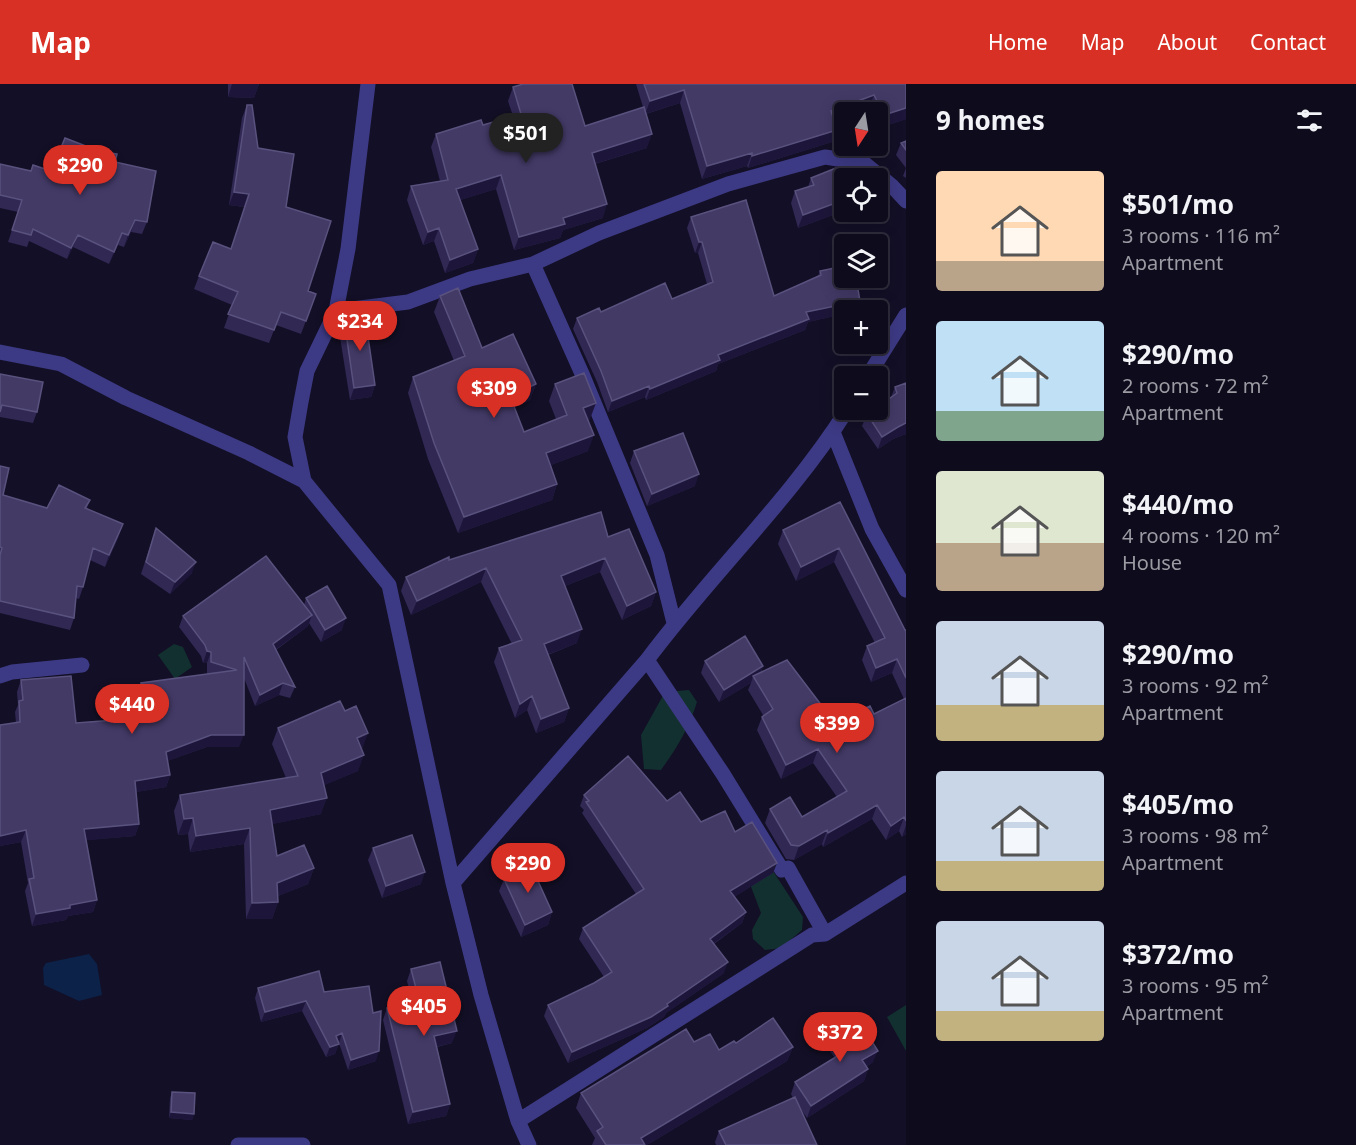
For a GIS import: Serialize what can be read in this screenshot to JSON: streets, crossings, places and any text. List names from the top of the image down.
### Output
{
  "north": "bottom",
  "page": {
    "header": "Map",
    "nav": [
      "Home",
      "Map",
      "About",
      "Contact"
    ],
    "heading": "9 homes",
    "map_buttons": ["+", "−"],
    "price": [
      "$501",
      "$290",
      "$234",
      "$309",
      "$440",
      "$399",
      "$290",
      "$405",
      "$372"
    ],
    "list": [
      {
        "name": "$501/mo",
        "note": "3 rooms · 116 m² · Apartment"
      },
      {
        "name": "$290/mo",
        "note": "2 rooms · 72 m² · Apartment"
      },
      {
        "name": "$440/mo",
        "note": "4 rooms · 120 m² · House"
      },
      {
        "name": "$290/mo",
        "note": "3 rooms · 92 m² · Apartment"
      },
      {
        "name": "$405/mo",
        "note": "3 rooms · 98 m² · Apartment"
      },
      {
        "name": "$372/mo",
        "note": "3 rooms · 95 m² · Apartment"
      }
    ]
  }
}
